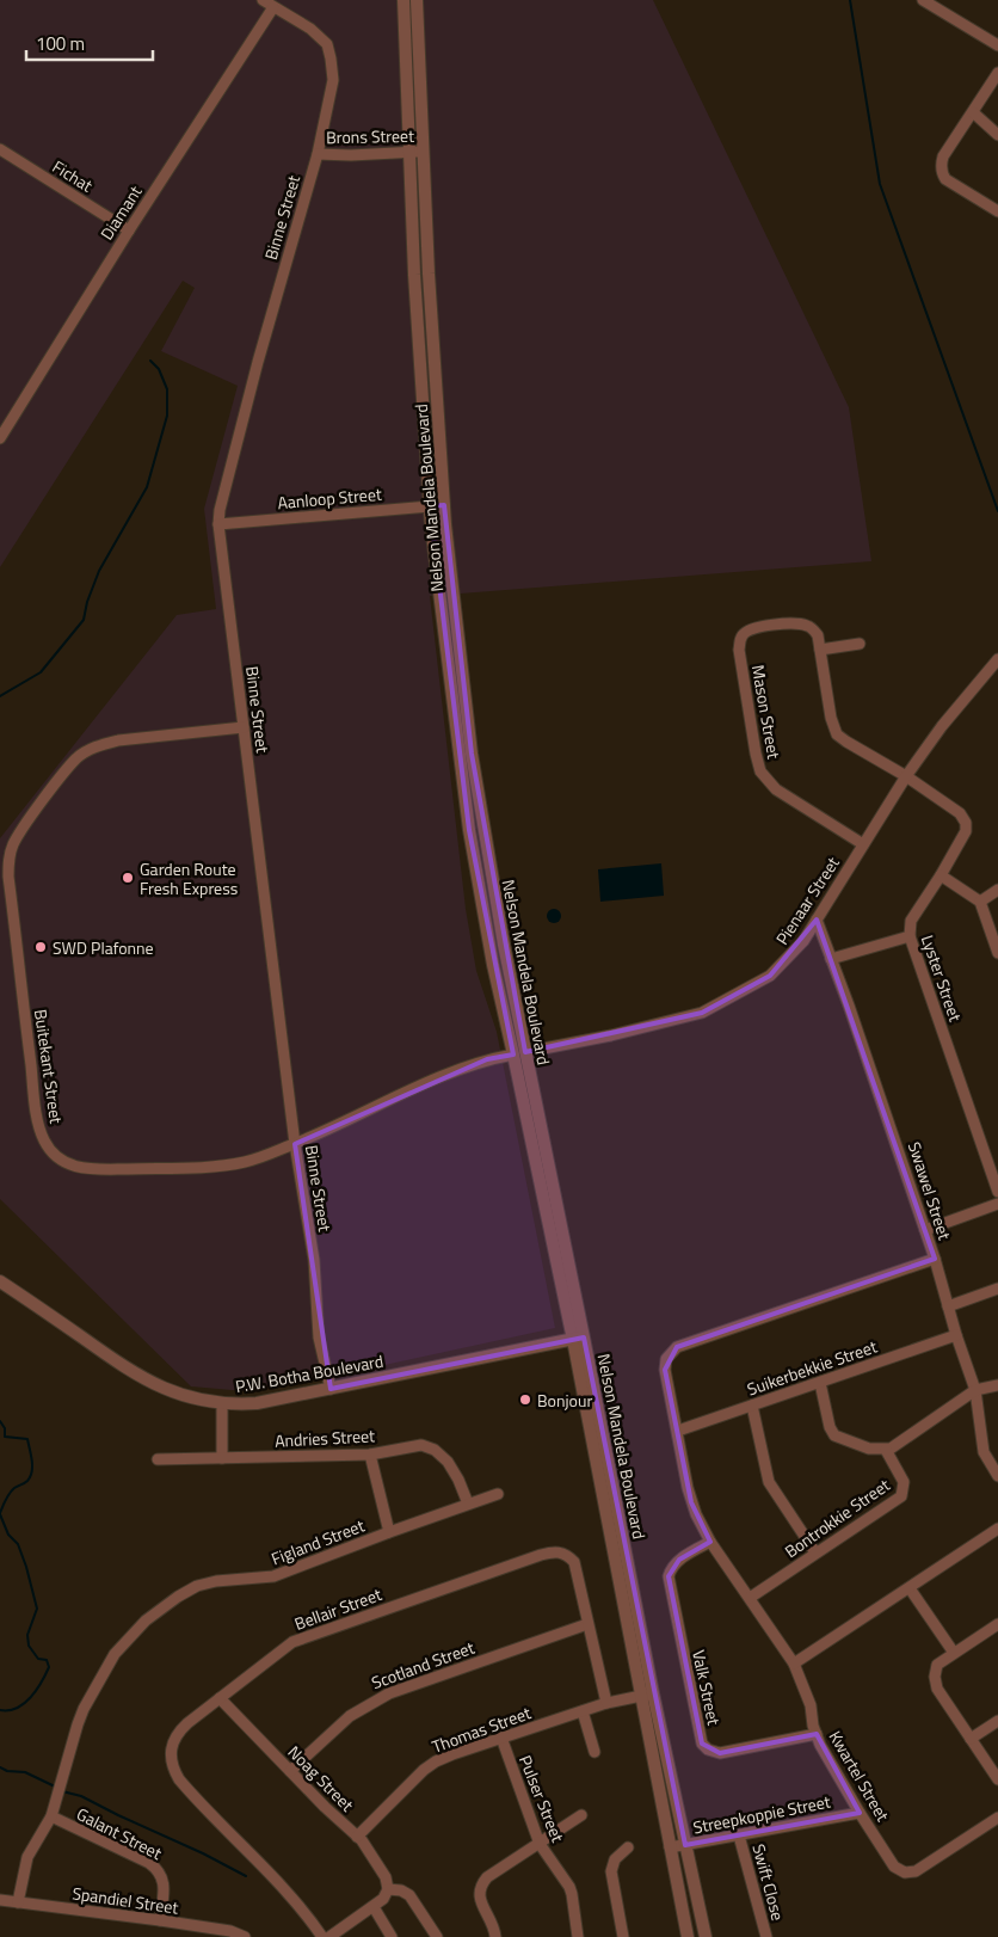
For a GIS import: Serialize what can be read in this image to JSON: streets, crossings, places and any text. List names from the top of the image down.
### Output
{
  "streets": {
    "street": [
      "Brons Street",
      "Fichat",
      "Diamant",
      "Binne Street",
      "Aanloop Street",
      "Nelson Mandela Boulevard",
      "Mason Street",
      "Pienaar Street",
      "Lyster Street",
      "Buitekant Street",
      "Swawel Street",
      "Suikerbekkie Street",
      "P.W. Botha Boulevard",
      "Andries Street",
      "Bontrokkie Street",
      "Figland Street",
      "Bellair Street",
      "Scotland Street",
      "Valk Street",
      "Thomas Street",
      "Kwartel Street",
      "Noag Street",
      "Pulser Street",
      "Streepkoppie Street",
      "Galant Street",
      "Swift Close",
      "Spandiel Street"
    ]
  },
  "crossings": [
    ["Brons Street", "Binne Street"],
    ["Brons Street", "Nelson Mandela Boulevard"],
    ["Fichat", "Diamant"],
    ["Diamant", "Binne Street"],
    ["Binne Street", "Aanloop Street"],
    ["Binne Street", "Buitekant Street"],
    ["Binne Street", "P.W. Botha Boulevard"],
    ["Aanloop Street", "Nelson Mandela Boulevard"],
    ["Nelson Mandela Boulevard", "Pienaar Street"],
    ["Nelson Mandela Boulevard", "Buitekant Street"],
    ["Nelson Mandela Boulevard", "P.W. Botha Boulevard"],
    ["Nelson Mandela Boulevard", "Thomas Street"],
    ["Nelson Mandela Boulevard", "Streepkoppie Street"],
    ["Mason Street", "Pienaar Street"],
    ["Pienaar Street", "Lyster Street"],
    ["Pienaar Street", "Buitekant Street"],
    ["Pienaar Street", "Swawel Street"],
    ["Swawel Street", "Suikerbekkie Street"],
    ["Swawel Street", "Kwartel Street"],
    ["Suikerbekkie Street", "Kwartel Street"],
    ["Andries Street", "Figland Street"],
    ["Bontrokkie Street", "Kwartel Street"],
    ["Figland Street", "Galant Street"],
    ["Figland Street", "Spandiel Street"],
    ["Bellair Street", "Scotland Street"],
    ["Bellair Street", "Thomas Street"],
    ["Bellair Street", "Noag Street"],
    ["Scotland Street", "Noag Street"],
    ["Valk Street", "Kwartel Street"],
    ["Thomas Street", "Noag Street"],
    ["Thomas Street", "Pulser Street"],
    ["Kwartel Street", "Streepkoppie Street"],
    ["Streepkoppie Street", "Swift Close"],
    ["Galant Street", "Spandiel Street"]
  ],
  "places": ["Garden Route Fresh Express", "SWD Plafonne", "Bonjour"],
  "scale_bar": "100 m"
}
